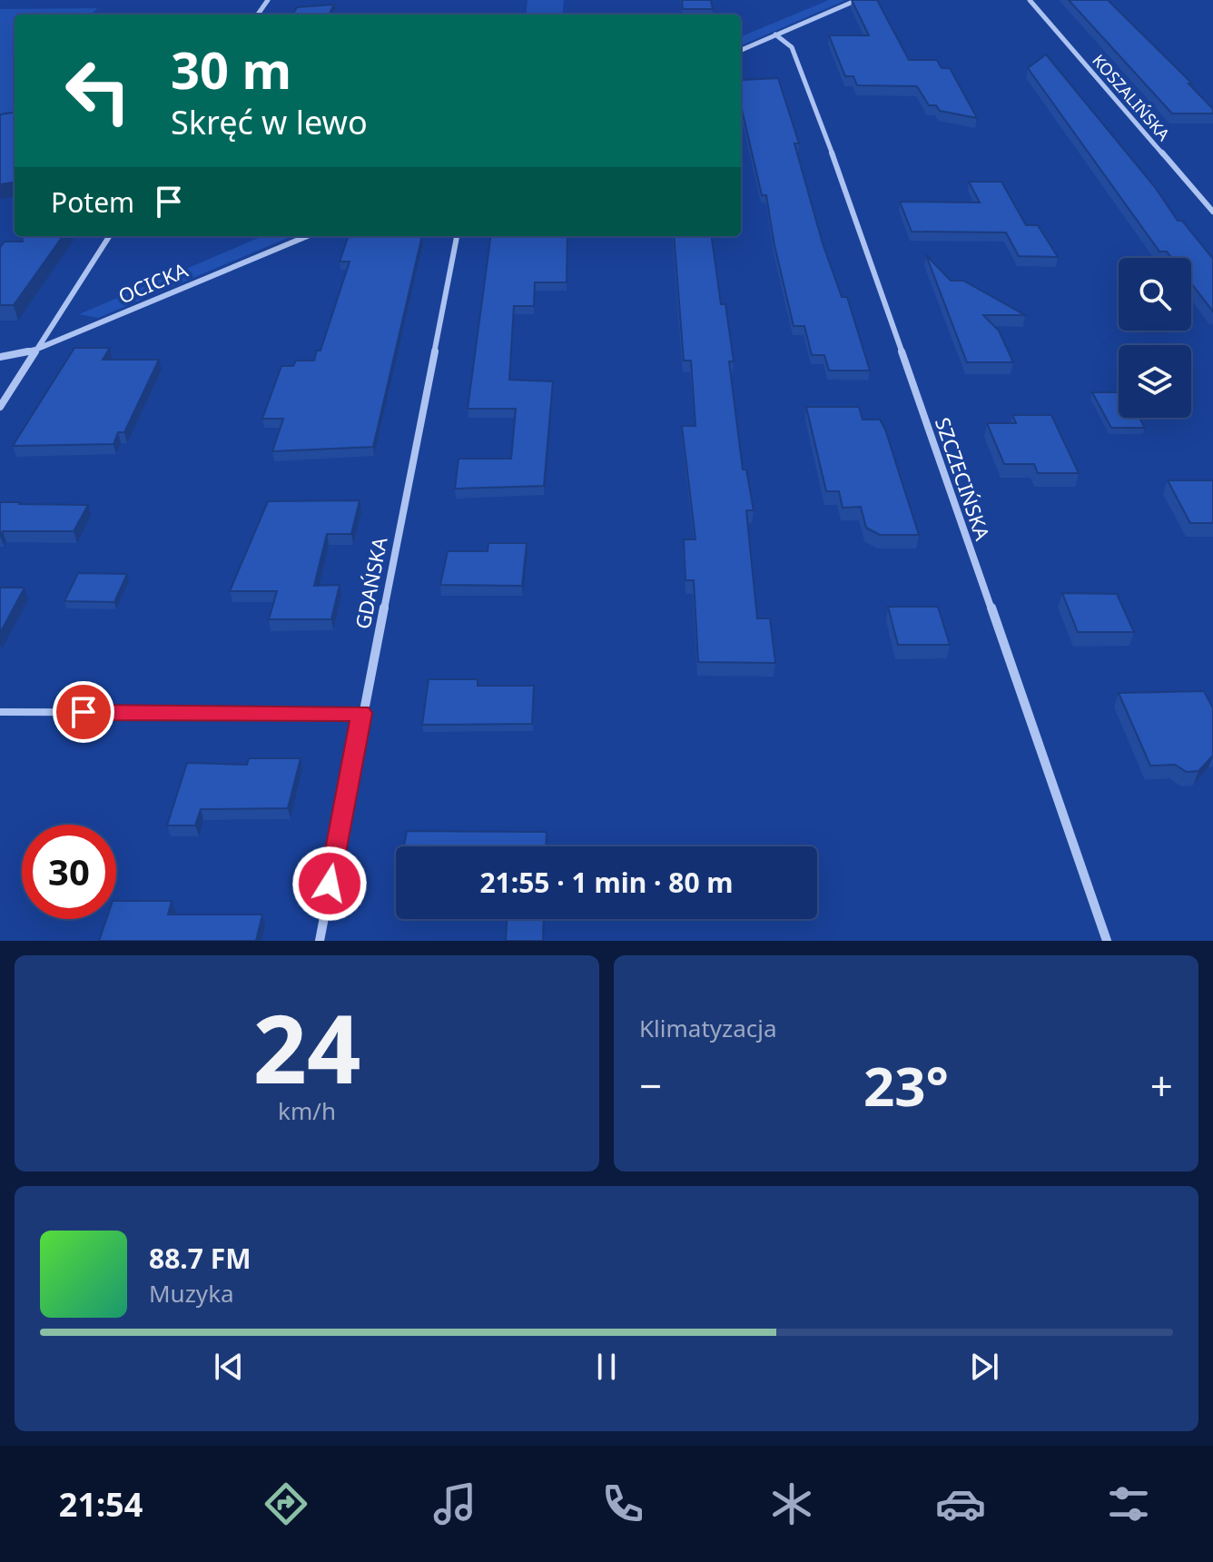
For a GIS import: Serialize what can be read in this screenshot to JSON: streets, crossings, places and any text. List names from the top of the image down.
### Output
{
  "streets": {
    "street": [
      "KOSZALIŃSKA",
      "OCICKA",
      "SZCZECIŃSKA",
      "GDAŃSKA"
    ]
  },
  "page": {
    "turn": ["30 m", "Skręć w lewo"],
    "then": "Potem",
    "limit": "30",
    "trip": "21:55 · 1 min · 80 m",
    "tile": [
      ["24", "km/h"],
      "Klimatyzacja"
    ],
    "heat": ["−", "23°", "+"],
    "song": ["88.7 FM", "Muzyka"],
    "tabs": "21:54"
  }
}
